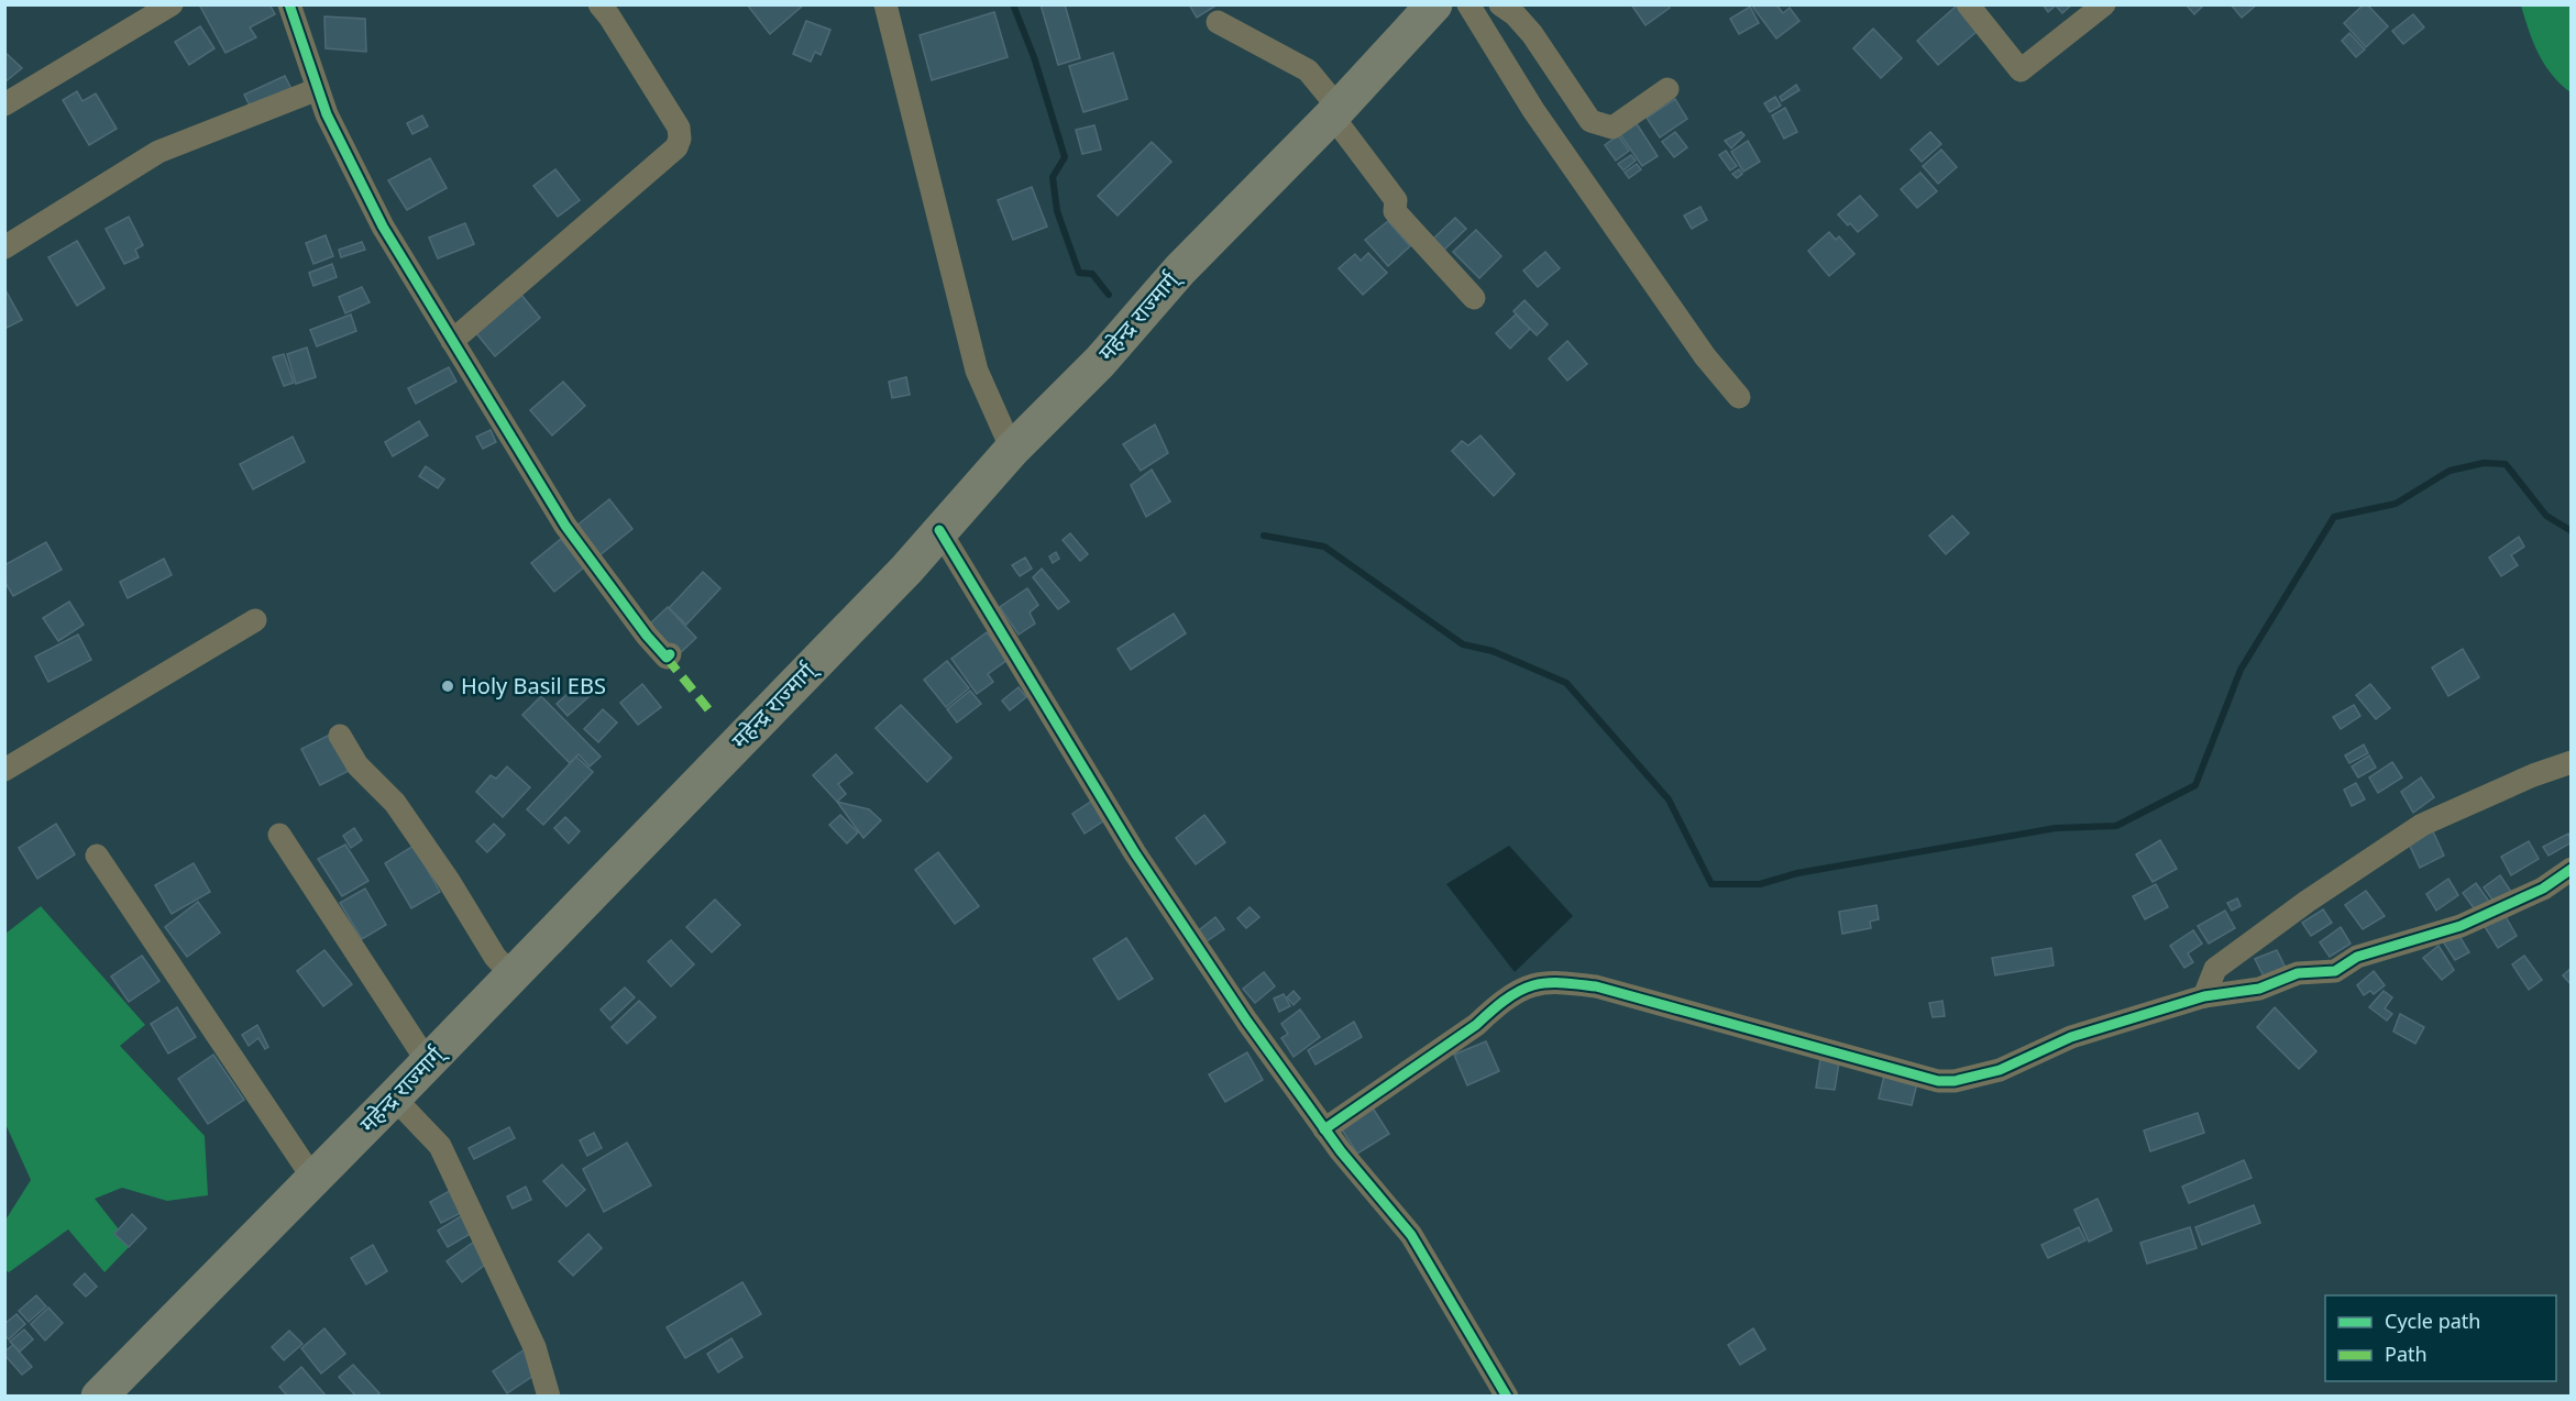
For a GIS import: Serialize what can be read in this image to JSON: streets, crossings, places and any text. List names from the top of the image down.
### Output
{
  "streets": {
    "highway": ["महेन्द्र राज्मार्ग्"]
  },
  "places": ["Holy Basil EBS"],
  "legend": ["Cycle path", "Path"]
}
